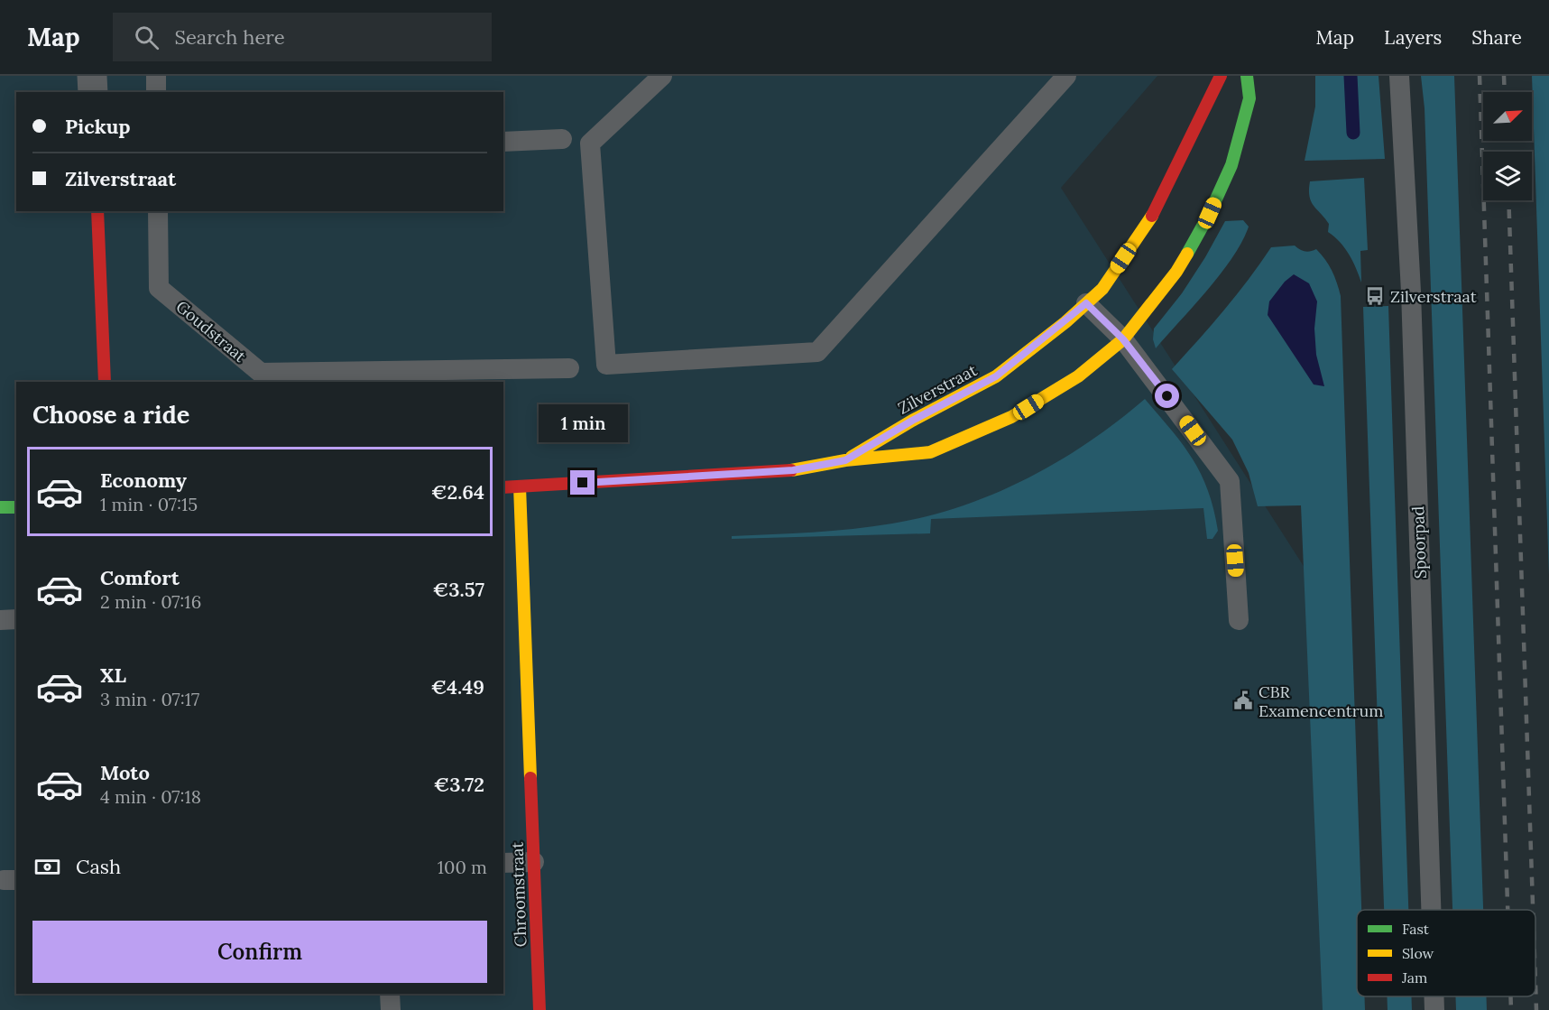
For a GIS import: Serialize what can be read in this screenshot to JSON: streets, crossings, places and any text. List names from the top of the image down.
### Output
{
  "streets": {
    "street": ["Zilverstraat", "Chroomstraat"],
    "lane": ["Goudstraat", "Spoorpad"]
  },
  "crossings": [
    ["Zilverstraat", "Chroomstraat"]
  ],
  "places": {
    "bus stop": ["Zilverstraat"],
    "public building": ["CBR Examencentrum"]
  },
  "legend": ["Fast", "Slow", "Jam"],
  "north": "top right",
  "page": {
    "header": "Map",
    "search": "Search here",
    "nav": ["Map", "Layers", "Share"],
    "banner": ["Pickup", "Zilverstraat"],
    "heading": "Choose a ride",
    "bubble": "1 min",
    "list": [
      {
        "name": "Economy",
        "note": "1 min · 07:15",
        "value": "€2.64"
      },
      {
        "name": "Comfort",
        "note": "2 min · 07:16",
        "value": "€3.57"
      },
      {
        "name": "XL",
        "note": "3 min · 07:17",
        "value": "€4.49"
      },
      {
        "name": "Moto",
        "note": "4 min · 07:18",
        "value": "€3.72"
      }
    ],
    "pay": ["Cash", "100 m"],
    "buttons": "Confirm"
  }
}
